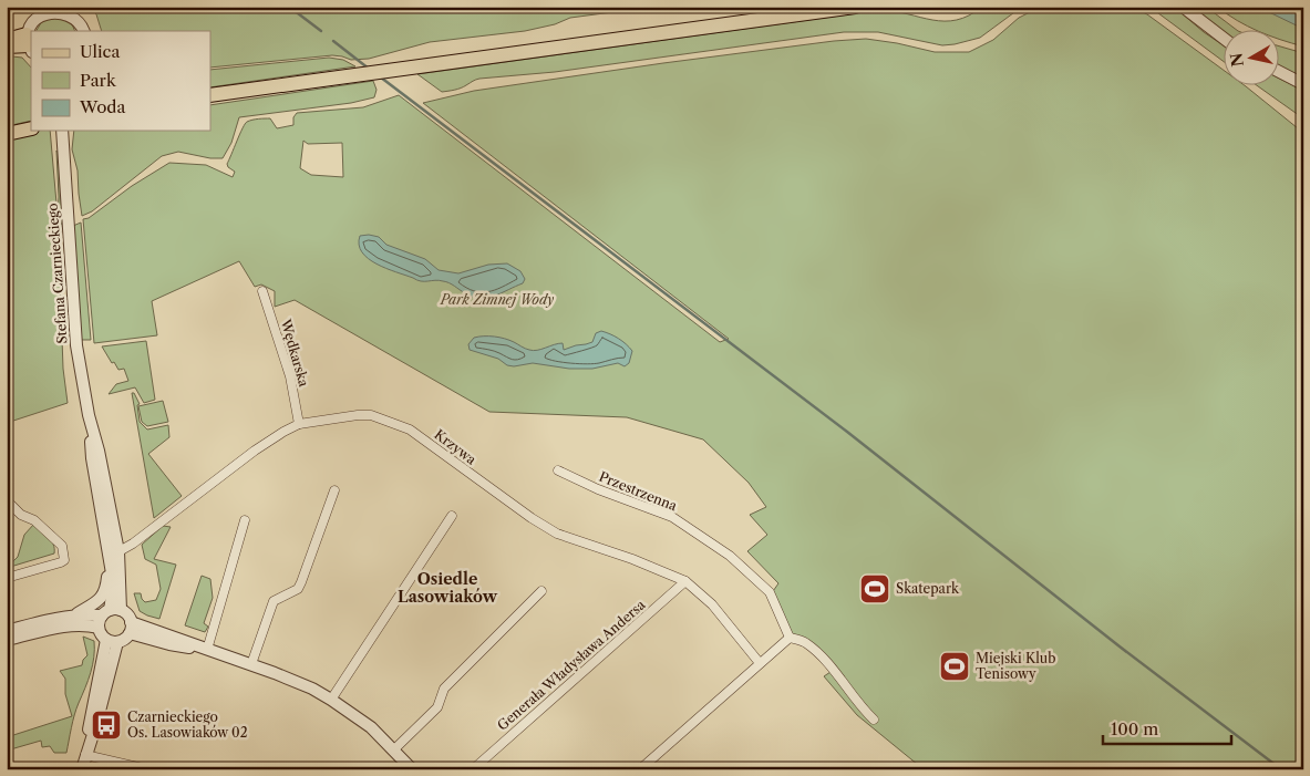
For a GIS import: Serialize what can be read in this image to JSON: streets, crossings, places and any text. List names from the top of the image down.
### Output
{
  "streets": {
    "street": [
      "Stefana Czarnieckiego",
      "Wędkarska",
      "Krzywa",
      "Przestrzenna",
      "Generała Władysława Andersa"
    ]
  },
  "crossings": [
    ["Stefana Czarnieckiego", "Krzywa"],
    ["Wędkarska", "Krzywa"],
    ["Krzywa", "Generała Władysława Andersa"]
  ],
  "districts": ["Osiedle Lasowiaków"],
  "parks": ["Park Zimnej Wody"],
  "places": {
    "sports": ["Skatepark", "Miejski Klub Tenisowy"],
    "bus stop": ["Czarnieckiego Os. Lasowiaków 02"]
  },
  "legend": ["Ulica", "Park", "Woda"],
  "scale_bar": "100 m",
  "north": "left"
}
